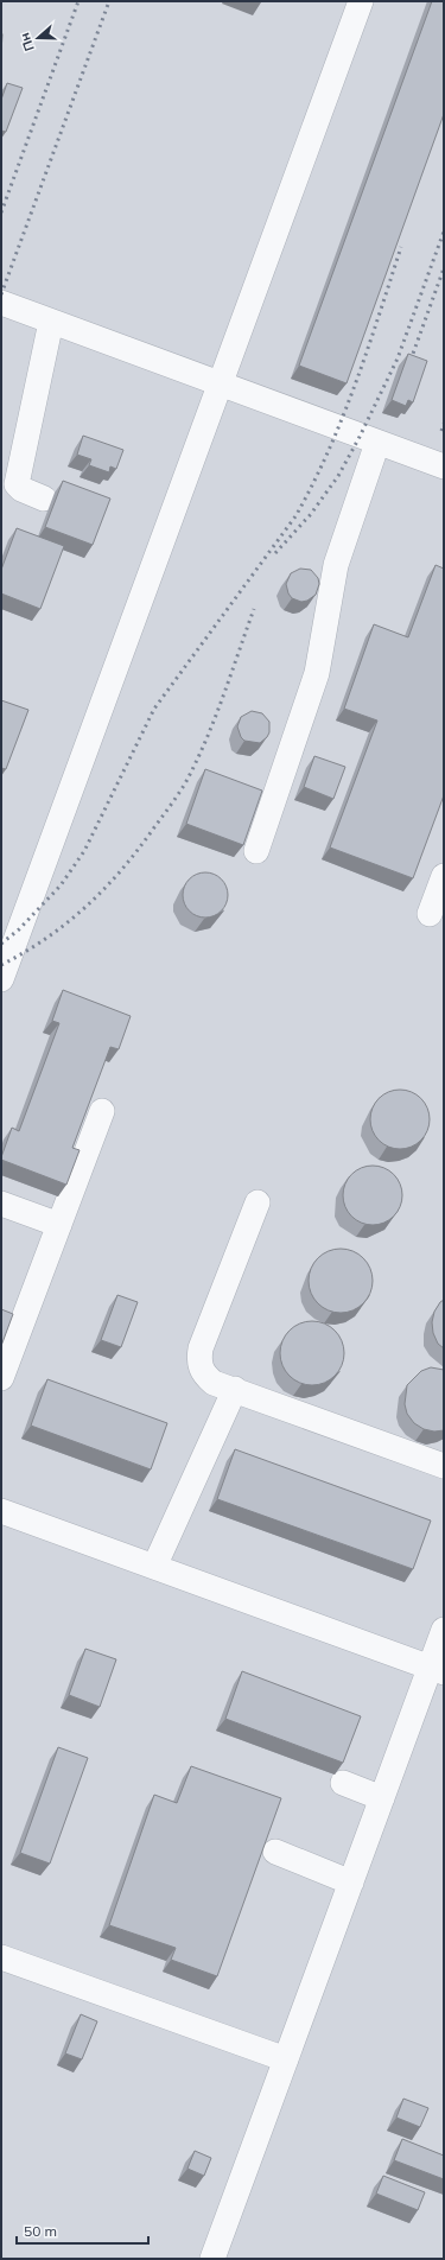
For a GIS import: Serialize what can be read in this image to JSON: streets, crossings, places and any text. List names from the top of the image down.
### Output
{
  "scale_bar": "50 m",
  "north": "left"
}
